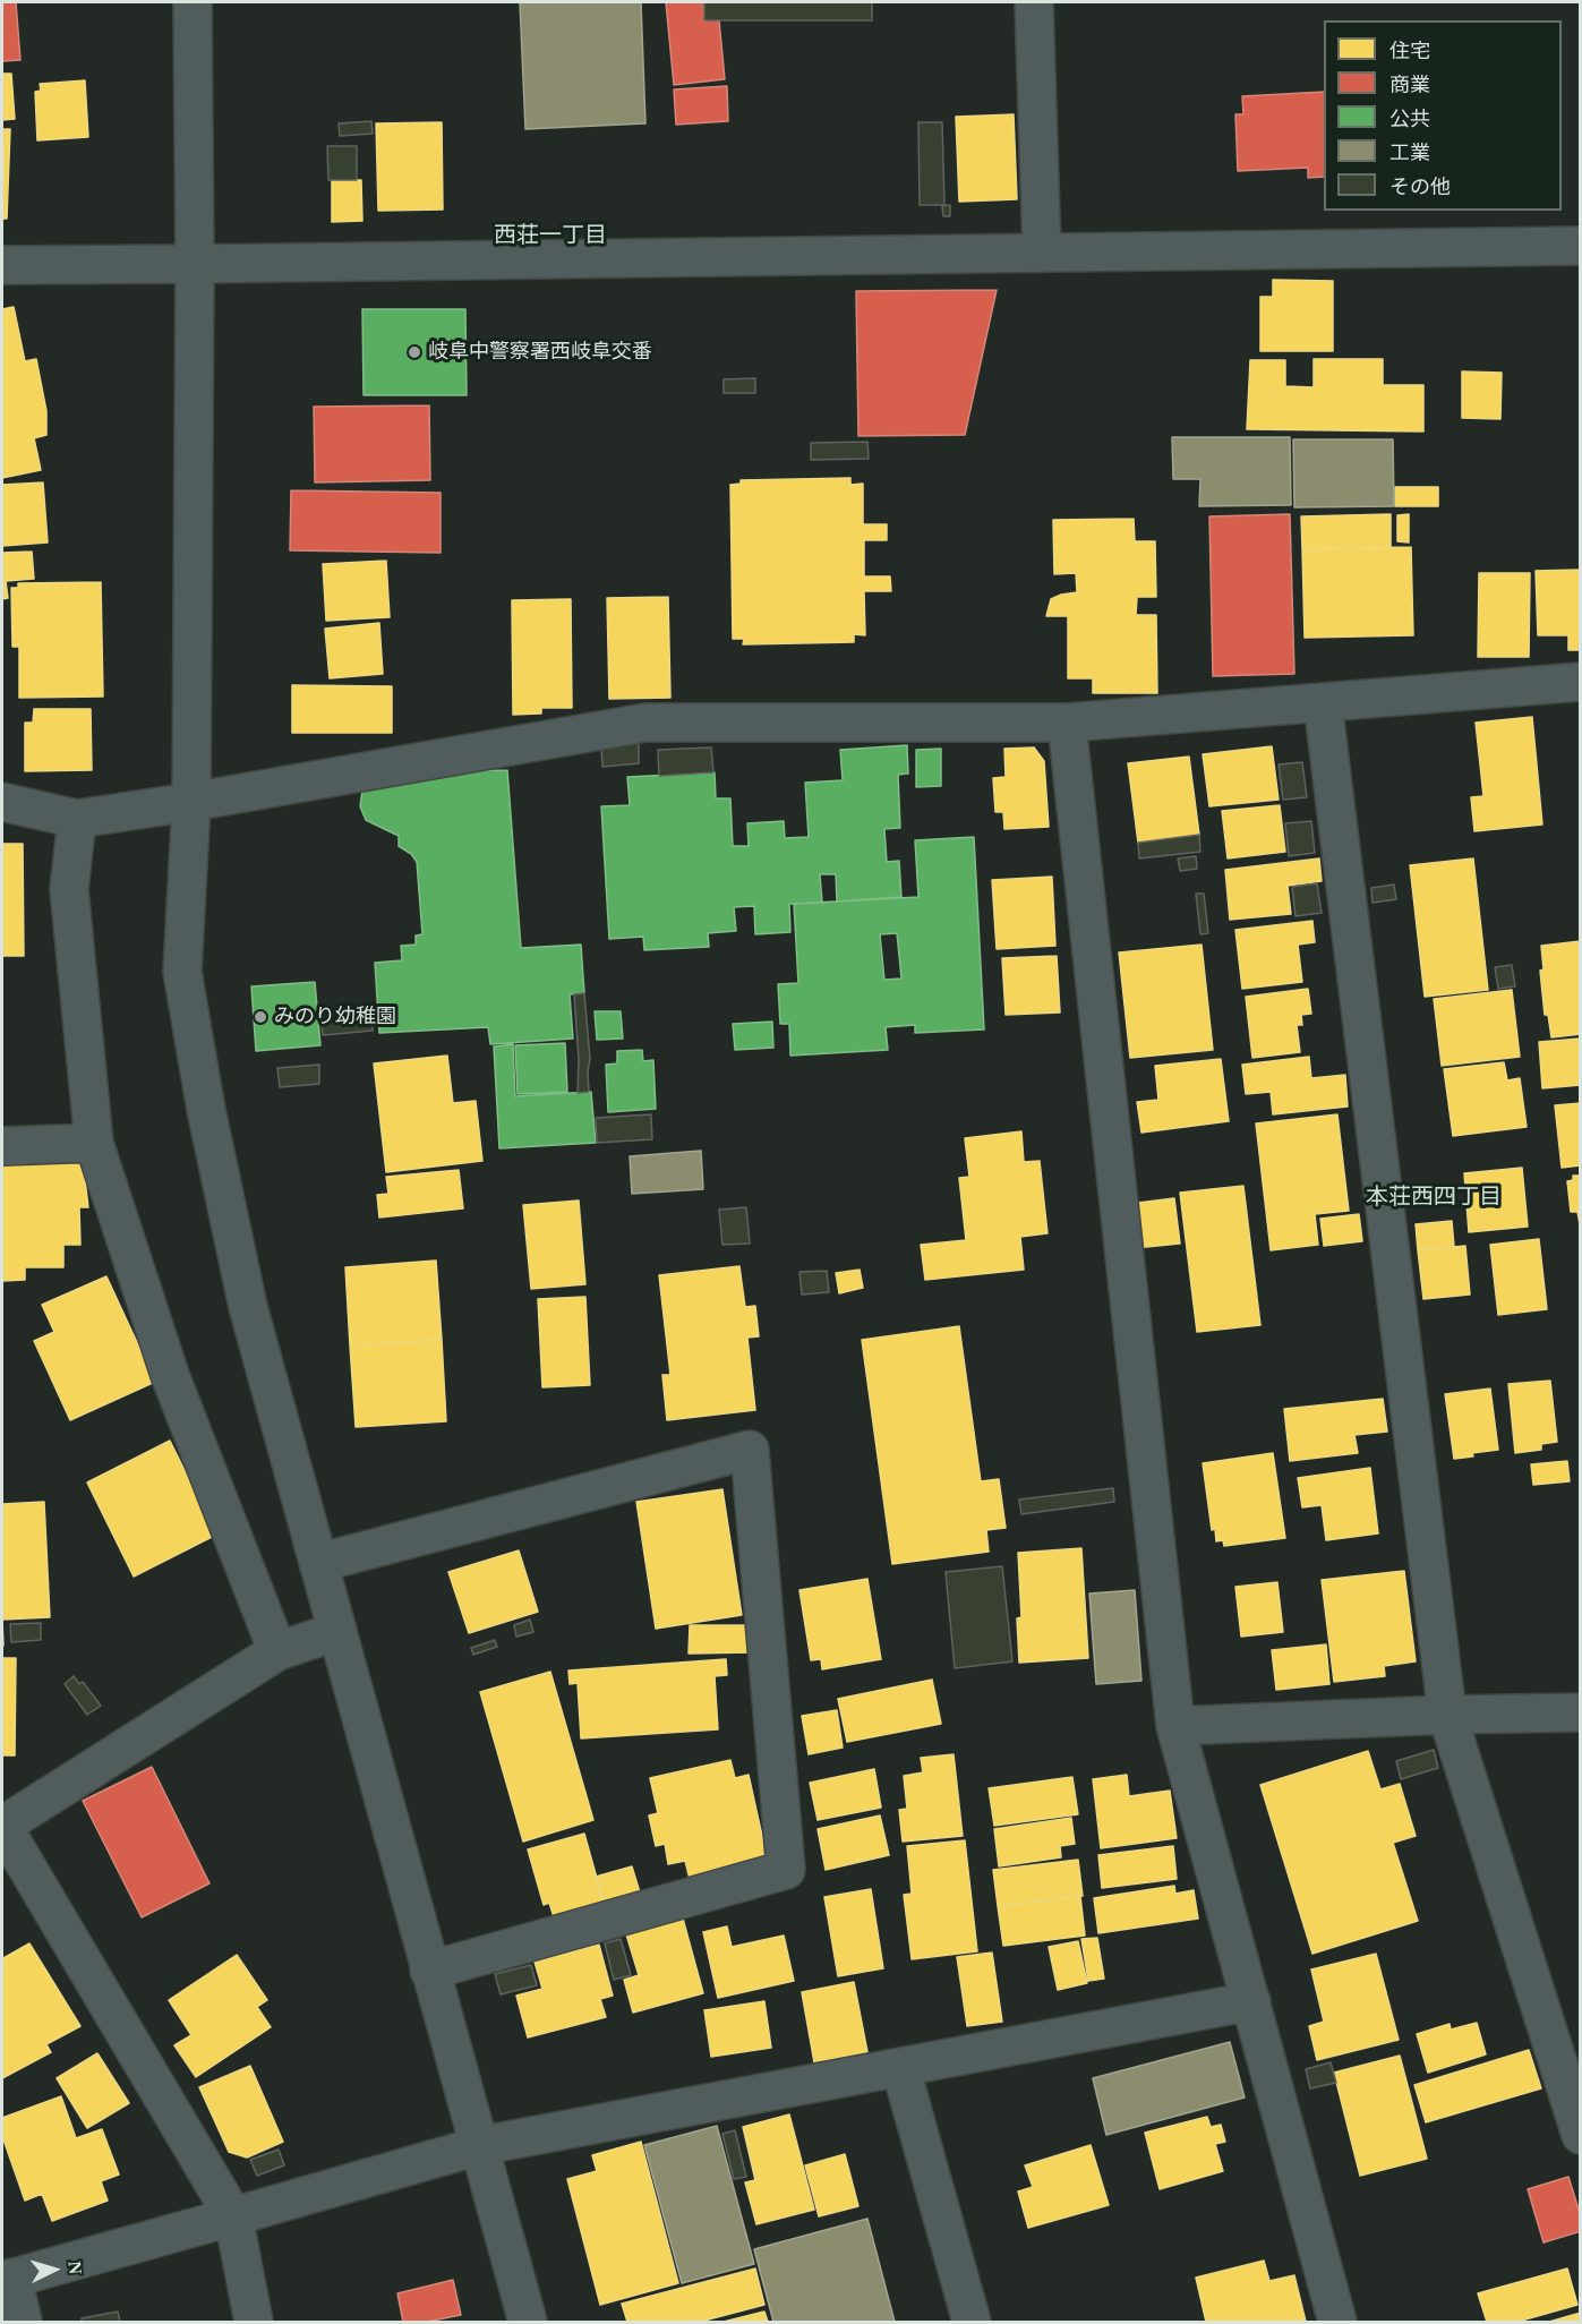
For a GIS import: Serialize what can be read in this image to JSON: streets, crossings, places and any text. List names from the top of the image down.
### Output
{
  "districts": ["西荘一丁目", "本荘西四丁目"],
  "places": ["岐阜中警察署西岐阜交番", "みのり幼稚園"],
  "legend": [
    "住宅",
    "商業",
    "公共",
    "工業",
    "その他"
  ],
  "north": "right"
}
